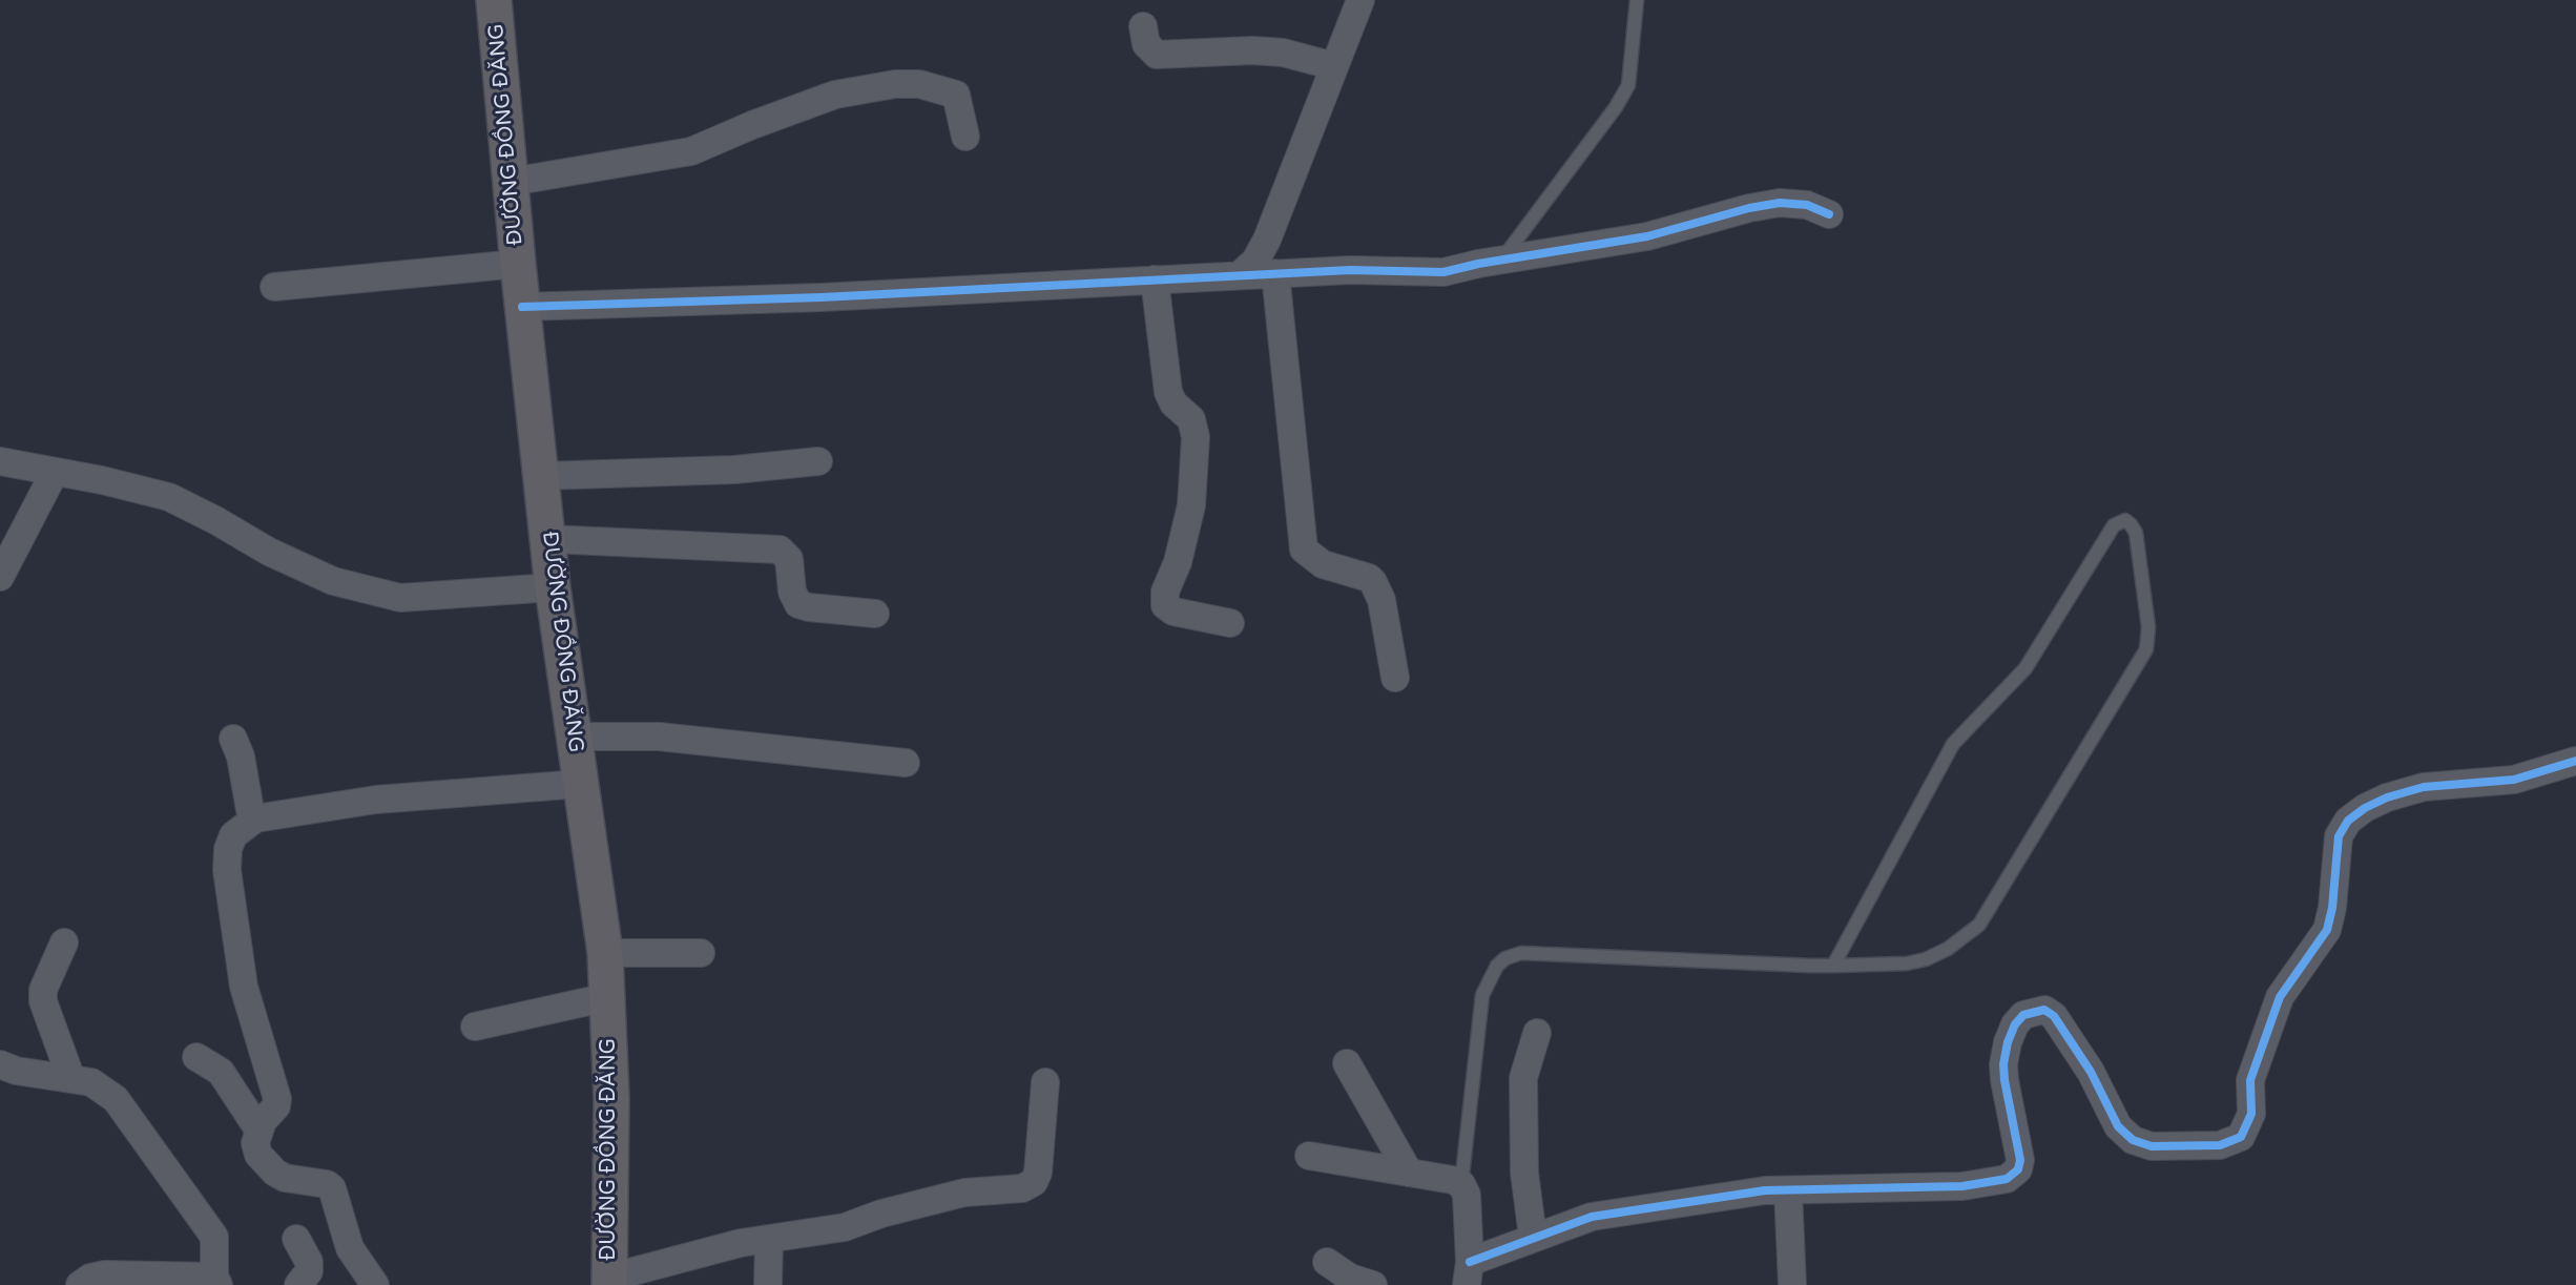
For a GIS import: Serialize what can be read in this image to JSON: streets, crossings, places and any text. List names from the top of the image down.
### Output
{
  "streets": {
    "main road": ["ĐƯỜNG ĐỒNG ĐĂNG"]
  }
}
